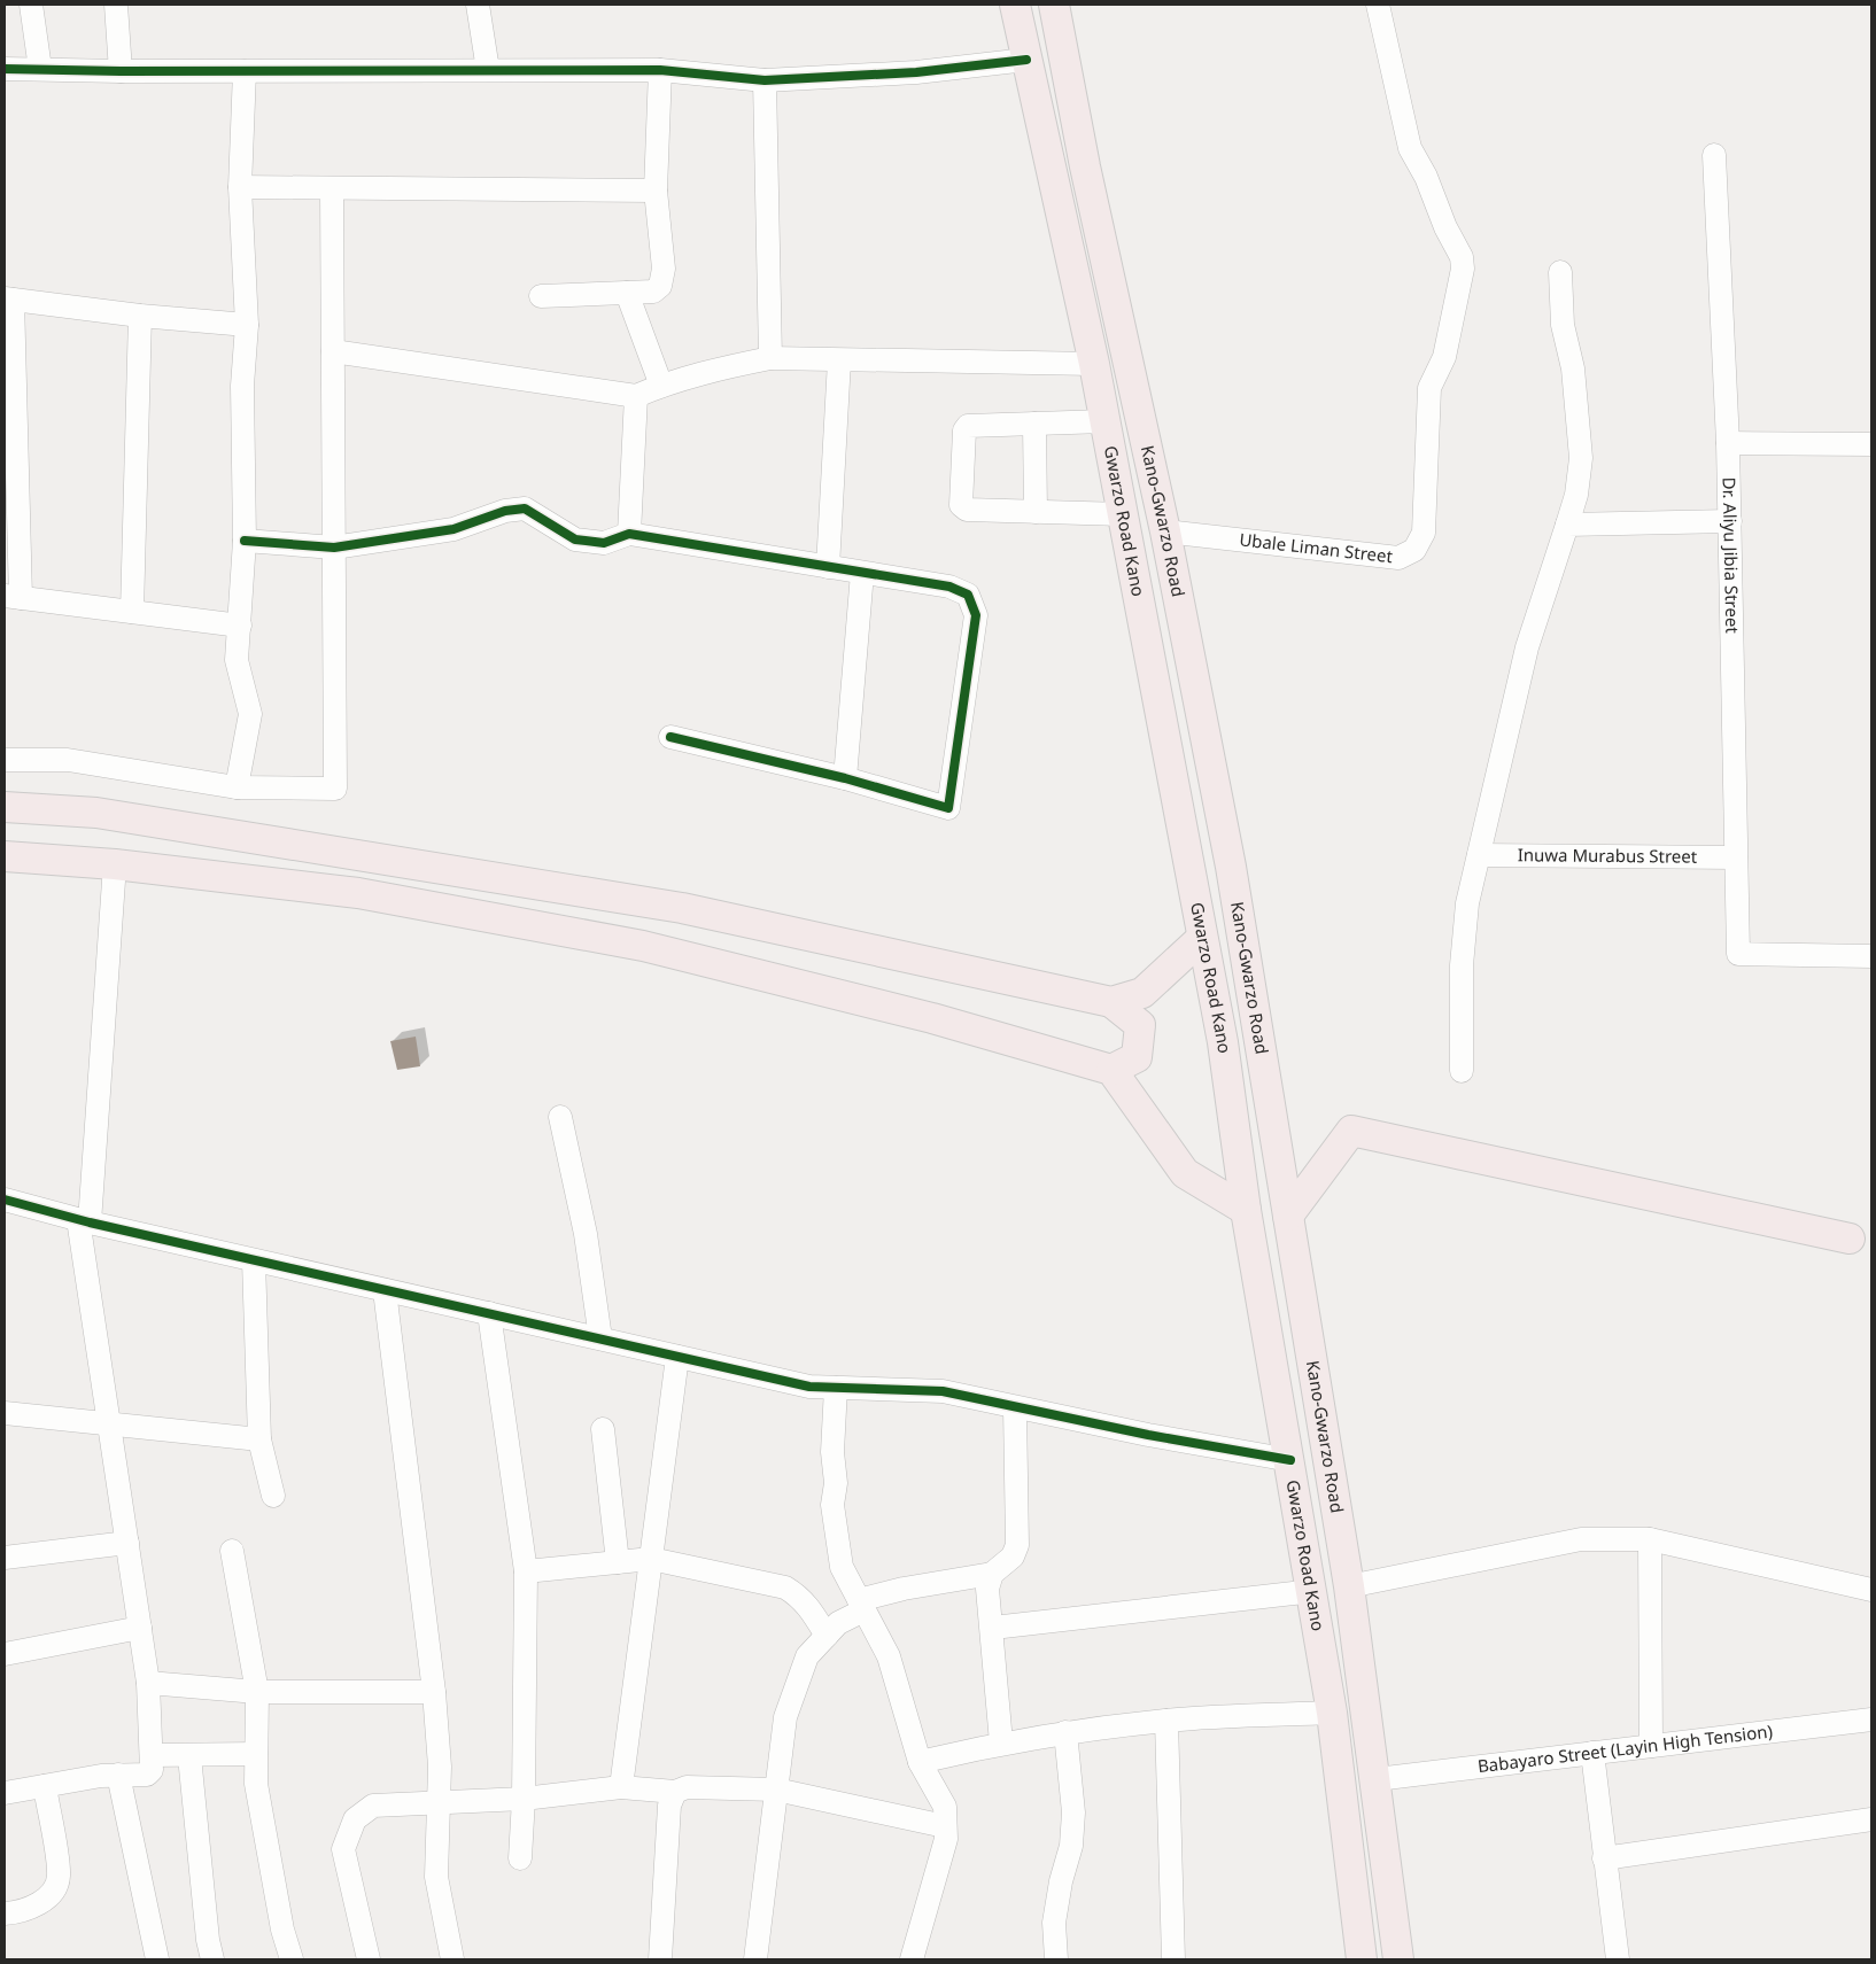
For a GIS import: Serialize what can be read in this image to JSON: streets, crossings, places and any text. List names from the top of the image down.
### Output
{
  "streets": {
    "main road": ["Gwarzo Road Kano", "Kano-Gwarzo Road"],
    "street": [
      "Ubale Liman Street",
      "Dr. Aliyu Jibia Street",
      "Inuwa Murabus Street",
      "Babayaro Street (Layin High Tension)"
    ]
  },
  "crossings": [
    ["Kano-Gwarzo Road", "Ubale Liman Street"],
    ["Kano-Gwarzo Road", "Babayaro Street (Layin High Tension)"],
    ["Dr. Aliyu Jibia Street", "Inuwa Murabus Street"]
  ]
}
